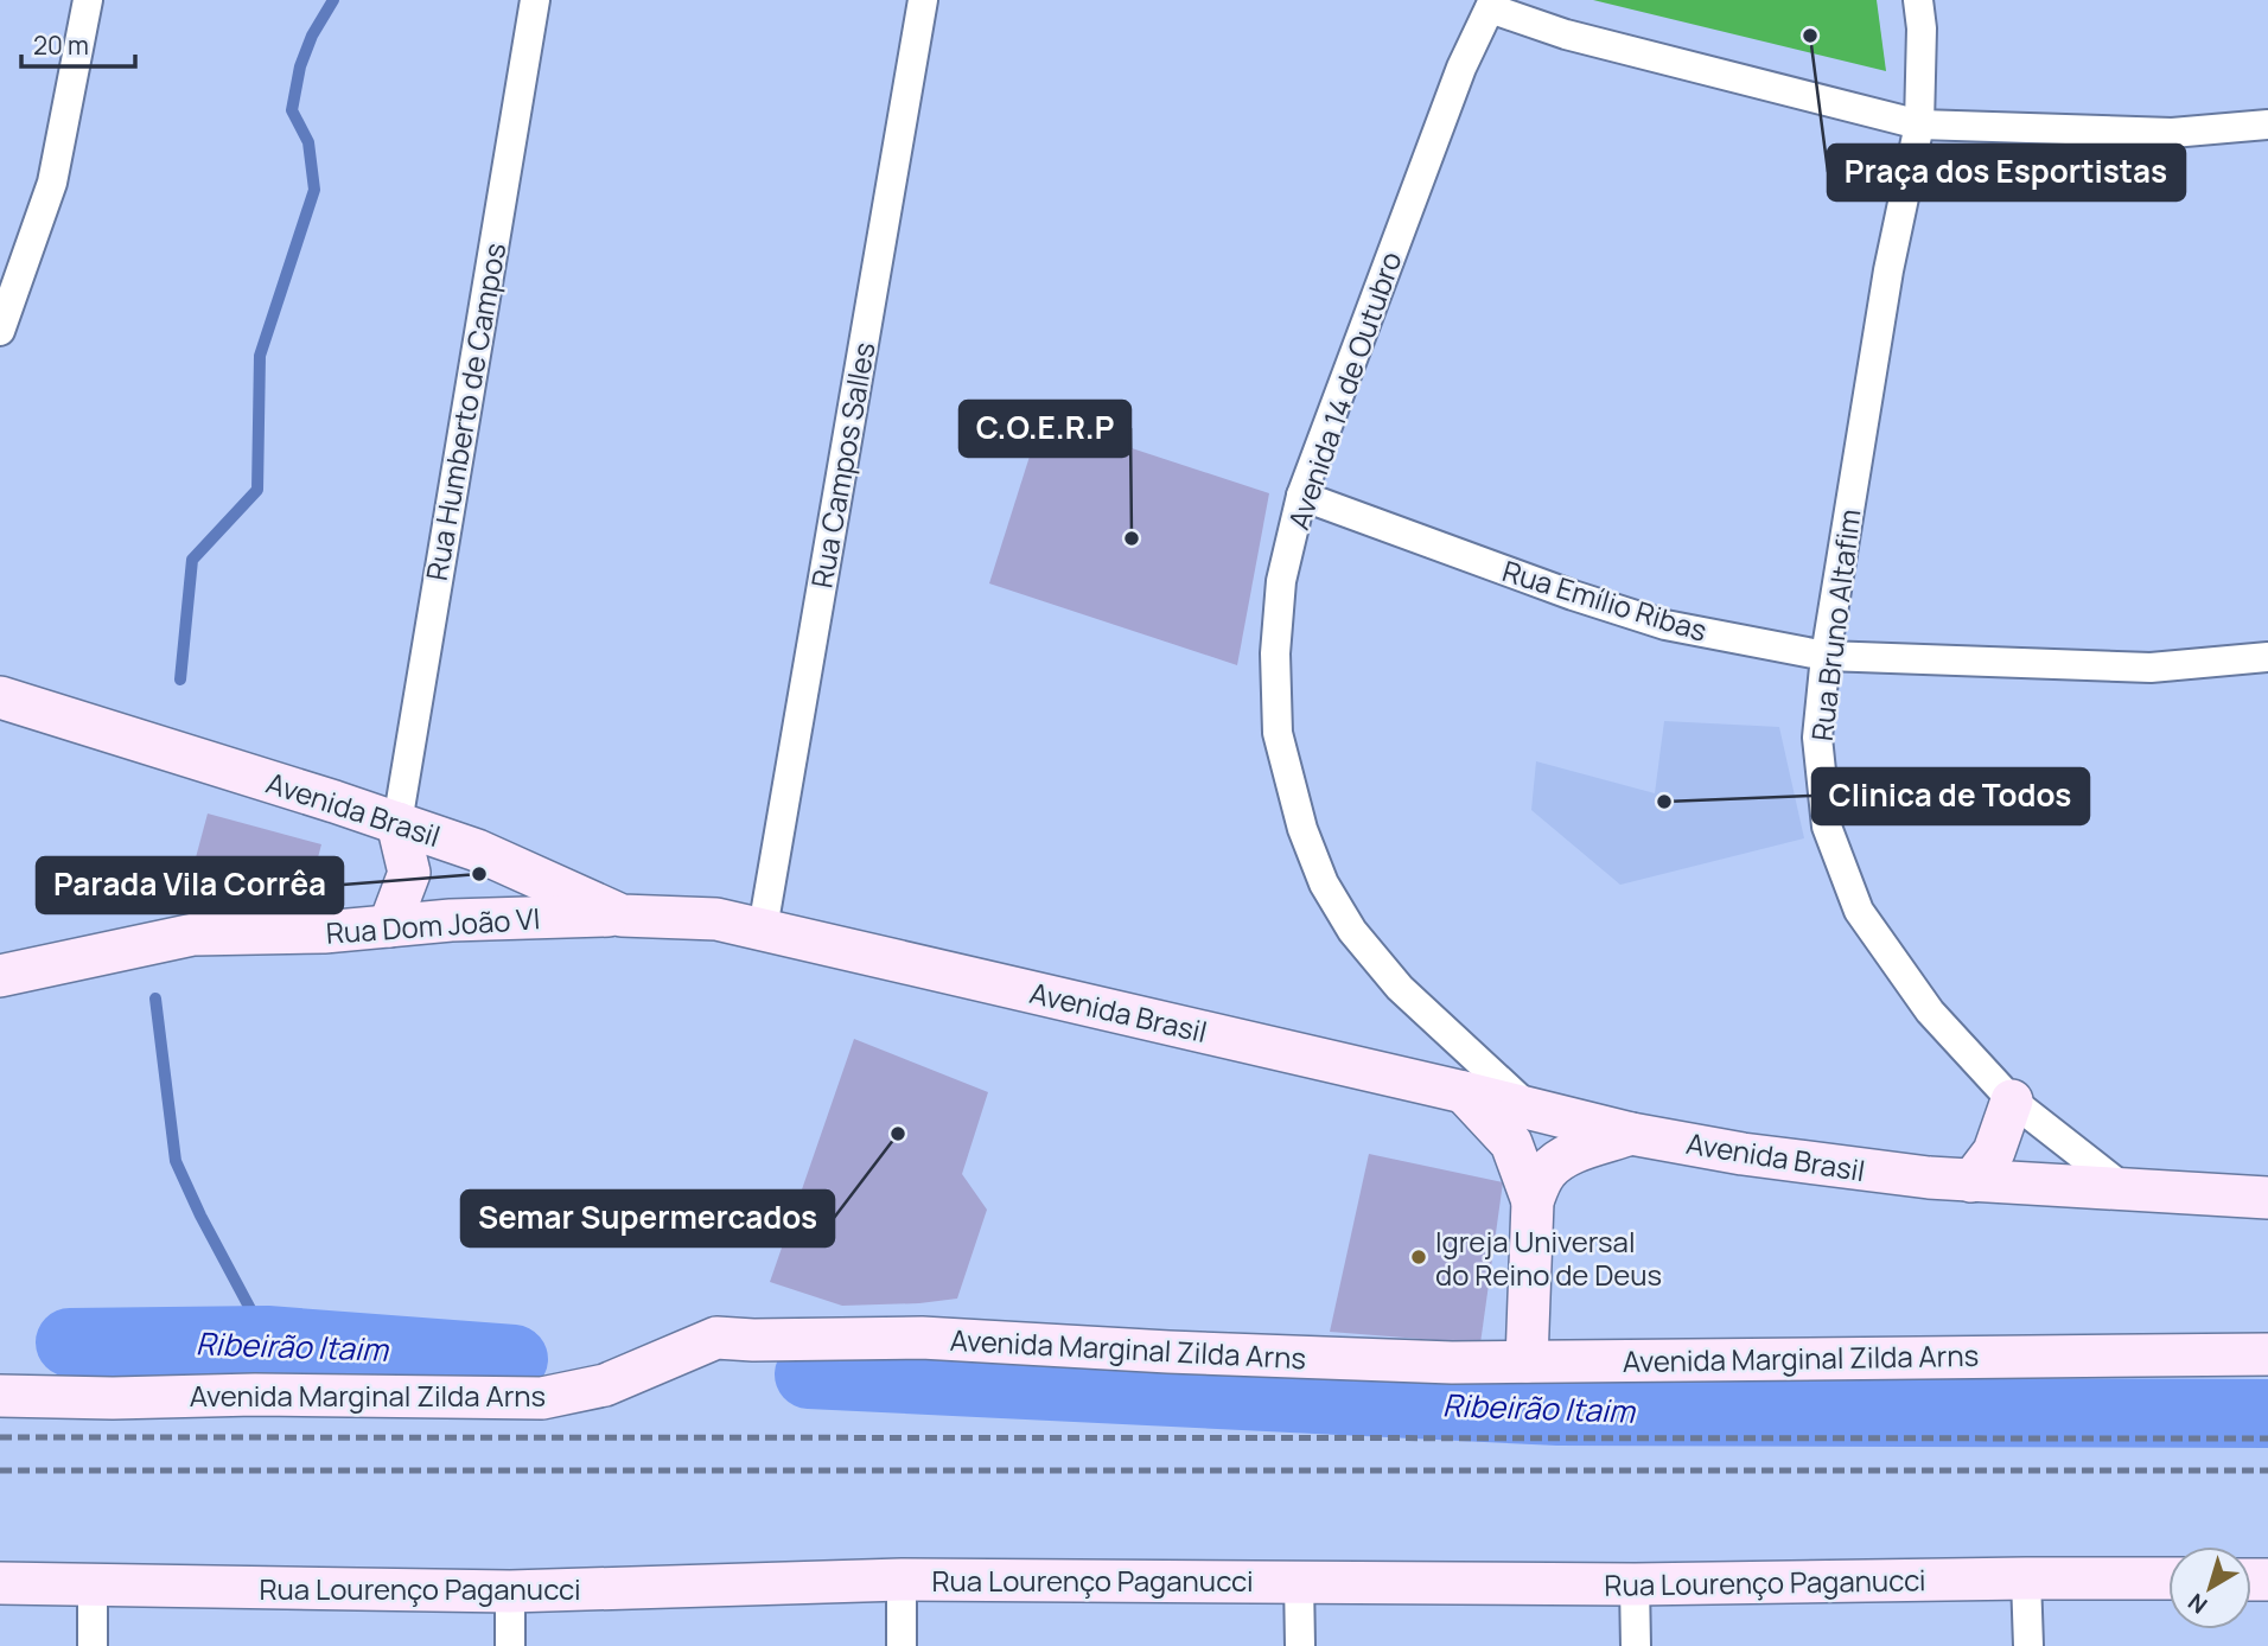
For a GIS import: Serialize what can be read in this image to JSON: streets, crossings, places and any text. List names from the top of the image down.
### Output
{
  "streets": {
    "main road": [
      "Avenida Brasil",
      "Rua Dom João VI",
      "Avenida Marginal Zilda Arns",
      "Rua Lourenço Paganucci"
    ],
    "street": [
      "Avenida 14 de Outubro",
      "Rua Humberto de Campos",
      "Rua Campos Salles",
      "Rua Emílio Ribas",
      "Rua Bruno Altafim"
    ]
  },
  "crossings": [
    ["Avenida 14 de Outubro", "Rua Emílio Ribas"],
    ["Avenida 14 de Outubro", "Avenida Brasil"],
    ["Rua Humberto de Campos", "Avenida Brasil"],
    ["Rua Campos Salles", "Avenida Brasil"],
    ["Rua Emílio Ribas", "Rua Bruno Altafim"],
    ["Rua Bruno Altafim", "Avenida Brasil"],
    ["Avenida Brasil", "Rua Dom João VI"]
  ],
  "water": ["Ribeirão Itaim"],
  "places": [
    "Praça dos Esportistas",
    "C.O.E.R.P",
    "Clinica de Todos",
    "Parada Vila Corrêa",
    "Semar Supermercados",
    "Igreja Universal do Reino de Deus"
  ],
  "scale_bar": "20 m",
  "north": "bottom left"
}
